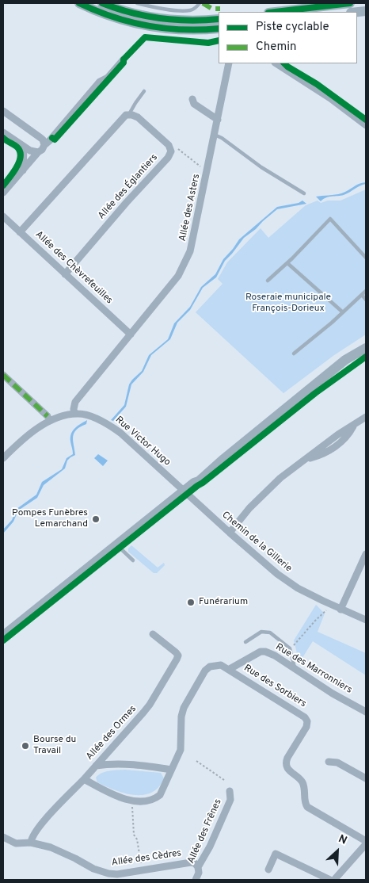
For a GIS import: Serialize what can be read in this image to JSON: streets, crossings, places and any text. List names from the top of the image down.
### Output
{
  "streets": {
    "street": [
      "Allée des Églantiers",
      "Allée des Asters",
      "Allée des Chèvrefeuilles",
      "Rue Victor Hugo",
      "Chemin de la Gillerie",
      "Rue des Marronniers",
      "Rue des Sorbiers",
      "Allée des Ormes",
      "Allée des Frênes",
      "Allée des Cèdres"
    ]
  },
  "crossings": [
    ["Allée des Églantiers", "Allée des Chèvrefeuilles"],
    ["Allée des Asters", "Allée des Chèvrefeuilles"],
    ["Allée des Asters", "Rue Victor Hugo"],
    ["Rue Victor Hugo", "Chemin de la Gillerie"],
    ["Rue des Marronniers", "Rue des Sorbiers"],
    ["Allée des Ormes", "Allée des Cèdres"],
    ["Allée des Frênes", "Allée des Cèdres"]
  ],
  "parks": ["Roseraie municipale François-Dorieux"],
  "places": ["Pompes Funèbres Lemarchand", "Funérarium", "Bourse du Travail"],
  "legend": ["Piste cyclable", "Chemin"],
  "north": "top right"
}
